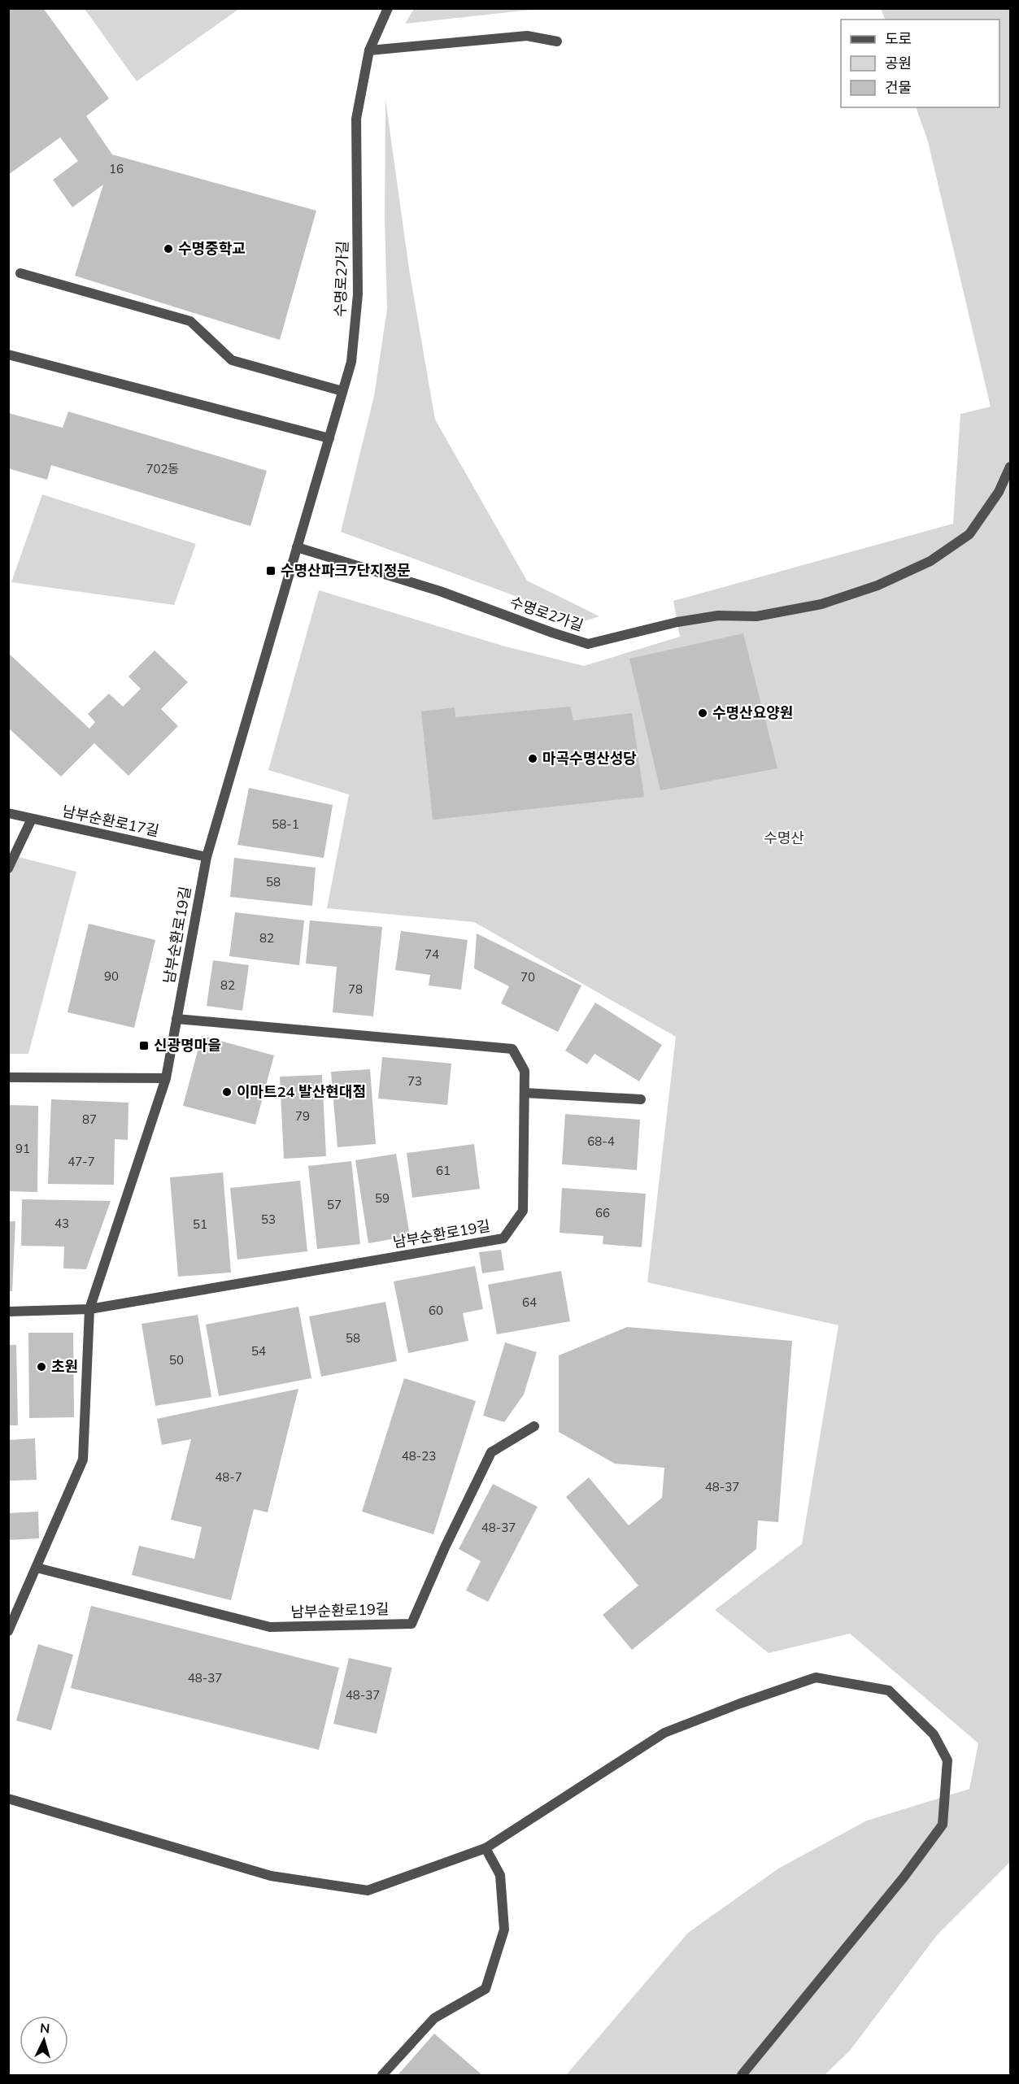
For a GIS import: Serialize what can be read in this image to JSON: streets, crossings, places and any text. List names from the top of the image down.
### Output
{
  "streets": {
    "street": ["수명로2가길", "남부순환로17길", "남부순환로19길"]
  },
  "crossings": [
    ["수명로2가길", "남부순환로17길"],
    ["수명로2가길", "남부순환로19길"],
    ["남부순환로17길", "남부순환로19길"]
  ],
  "parks": ["수명산"],
  "places": {
    "other": [
      "수명중학교",
      "수명산요양원",
      "마곡수명산성당",
      "이마트24 발산현대점",
      "초원"
    ],
    "transit": ["수명산파크7단지정문", "신광명마을"]
  },
  "house_numbers": [
    "16",
    "702동",
    "58-1",
    "58",
    "82",
    "74",
    "90",
    "70",
    "82",
    "78",
    "73",
    "79",
    "87",
    "68-4",
    "91",
    "47-7",
    "61",
    "59",
    "57",
    "66",
    "53",
    "43",
    "51",
    "64",
    "60",
    "58",
    "54",
    "50",
    "48-23",
    "48-7",
    "48-37",
    "48-37",
    "48-37",
    "48-37"
  ],
  "legend": ["도로", "공원", "건물"],
  "north": "top"
}
